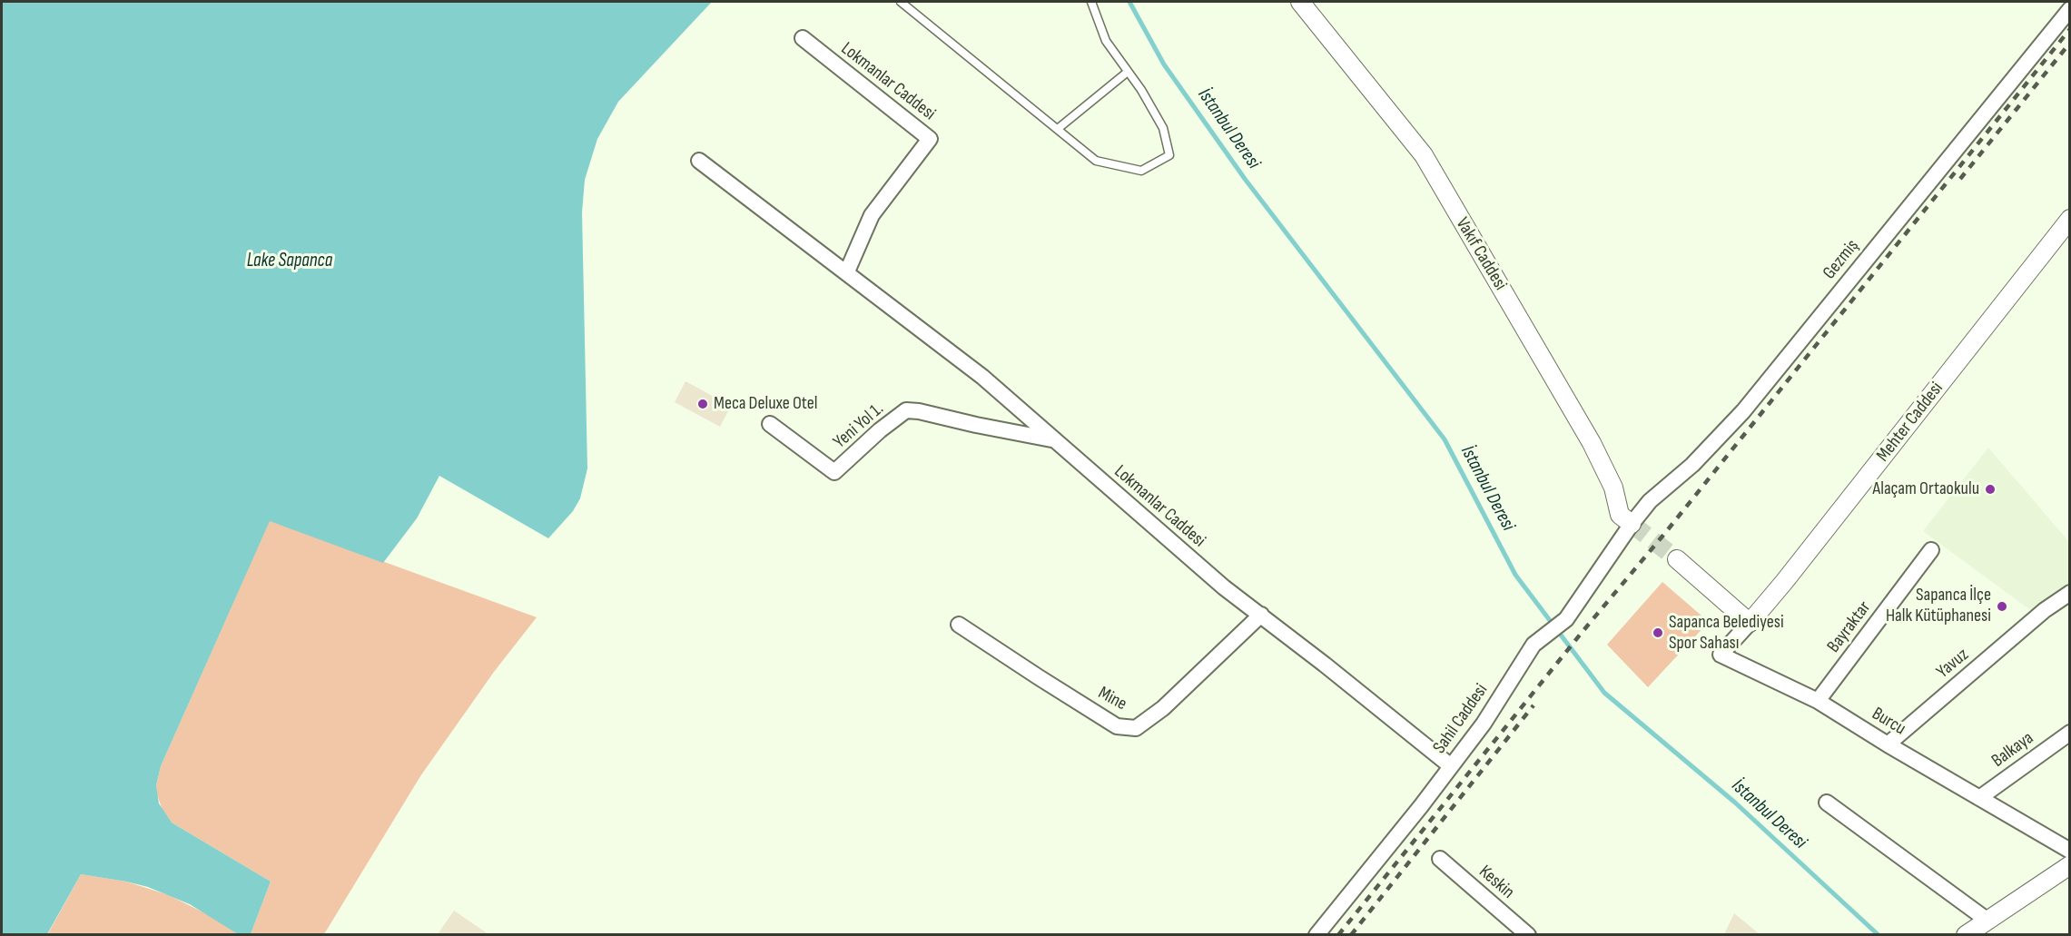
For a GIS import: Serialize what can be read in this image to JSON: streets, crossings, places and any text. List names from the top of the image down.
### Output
{
  "streets": {
    "street": [
      "Lokmanlar Caddesi",
      "Vakıf Caddesi",
      "Gezmiş",
      "Mehter Caddesi",
      "Yeni Yol 1.",
      "Bayraktar",
      "Yavuz",
      "Mine",
      "Sahil Caddesi",
      "Burcu",
      "Balkaya",
      "Keskin"
    ]
  },
  "crossings": [
    ["Lokmanlar Caddesi", "Yeni Yol 1."],
    ["Lokmanlar Caddesi", "Mine"],
    ["Lokmanlar Caddesi", "Sahil Caddesi"],
    ["Vakıf Caddesi", "Gezmiş"],
    ["Vakıf Caddesi", "Sahil Caddesi"],
    ["Gezmiş", "Sahil Caddesi"],
    ["Mehter Caddesi", "Burcu"],
    ["Bayraktar", "Burcu"],
    ["Yavuz", "Burcu"],
    ["Burcu", "Balkaya"]
  ],
  "water": ["İstanbul Deresi", "Lake Sapanca"],
  "places": [
    "Meca Deluxe Otel",
    "Alaçam Ortaokulu",
    "Sapanca İlçe Halk Kütüphanesi",
    "Sapanca Belediyesi Spor Sahası"
  ]
}
